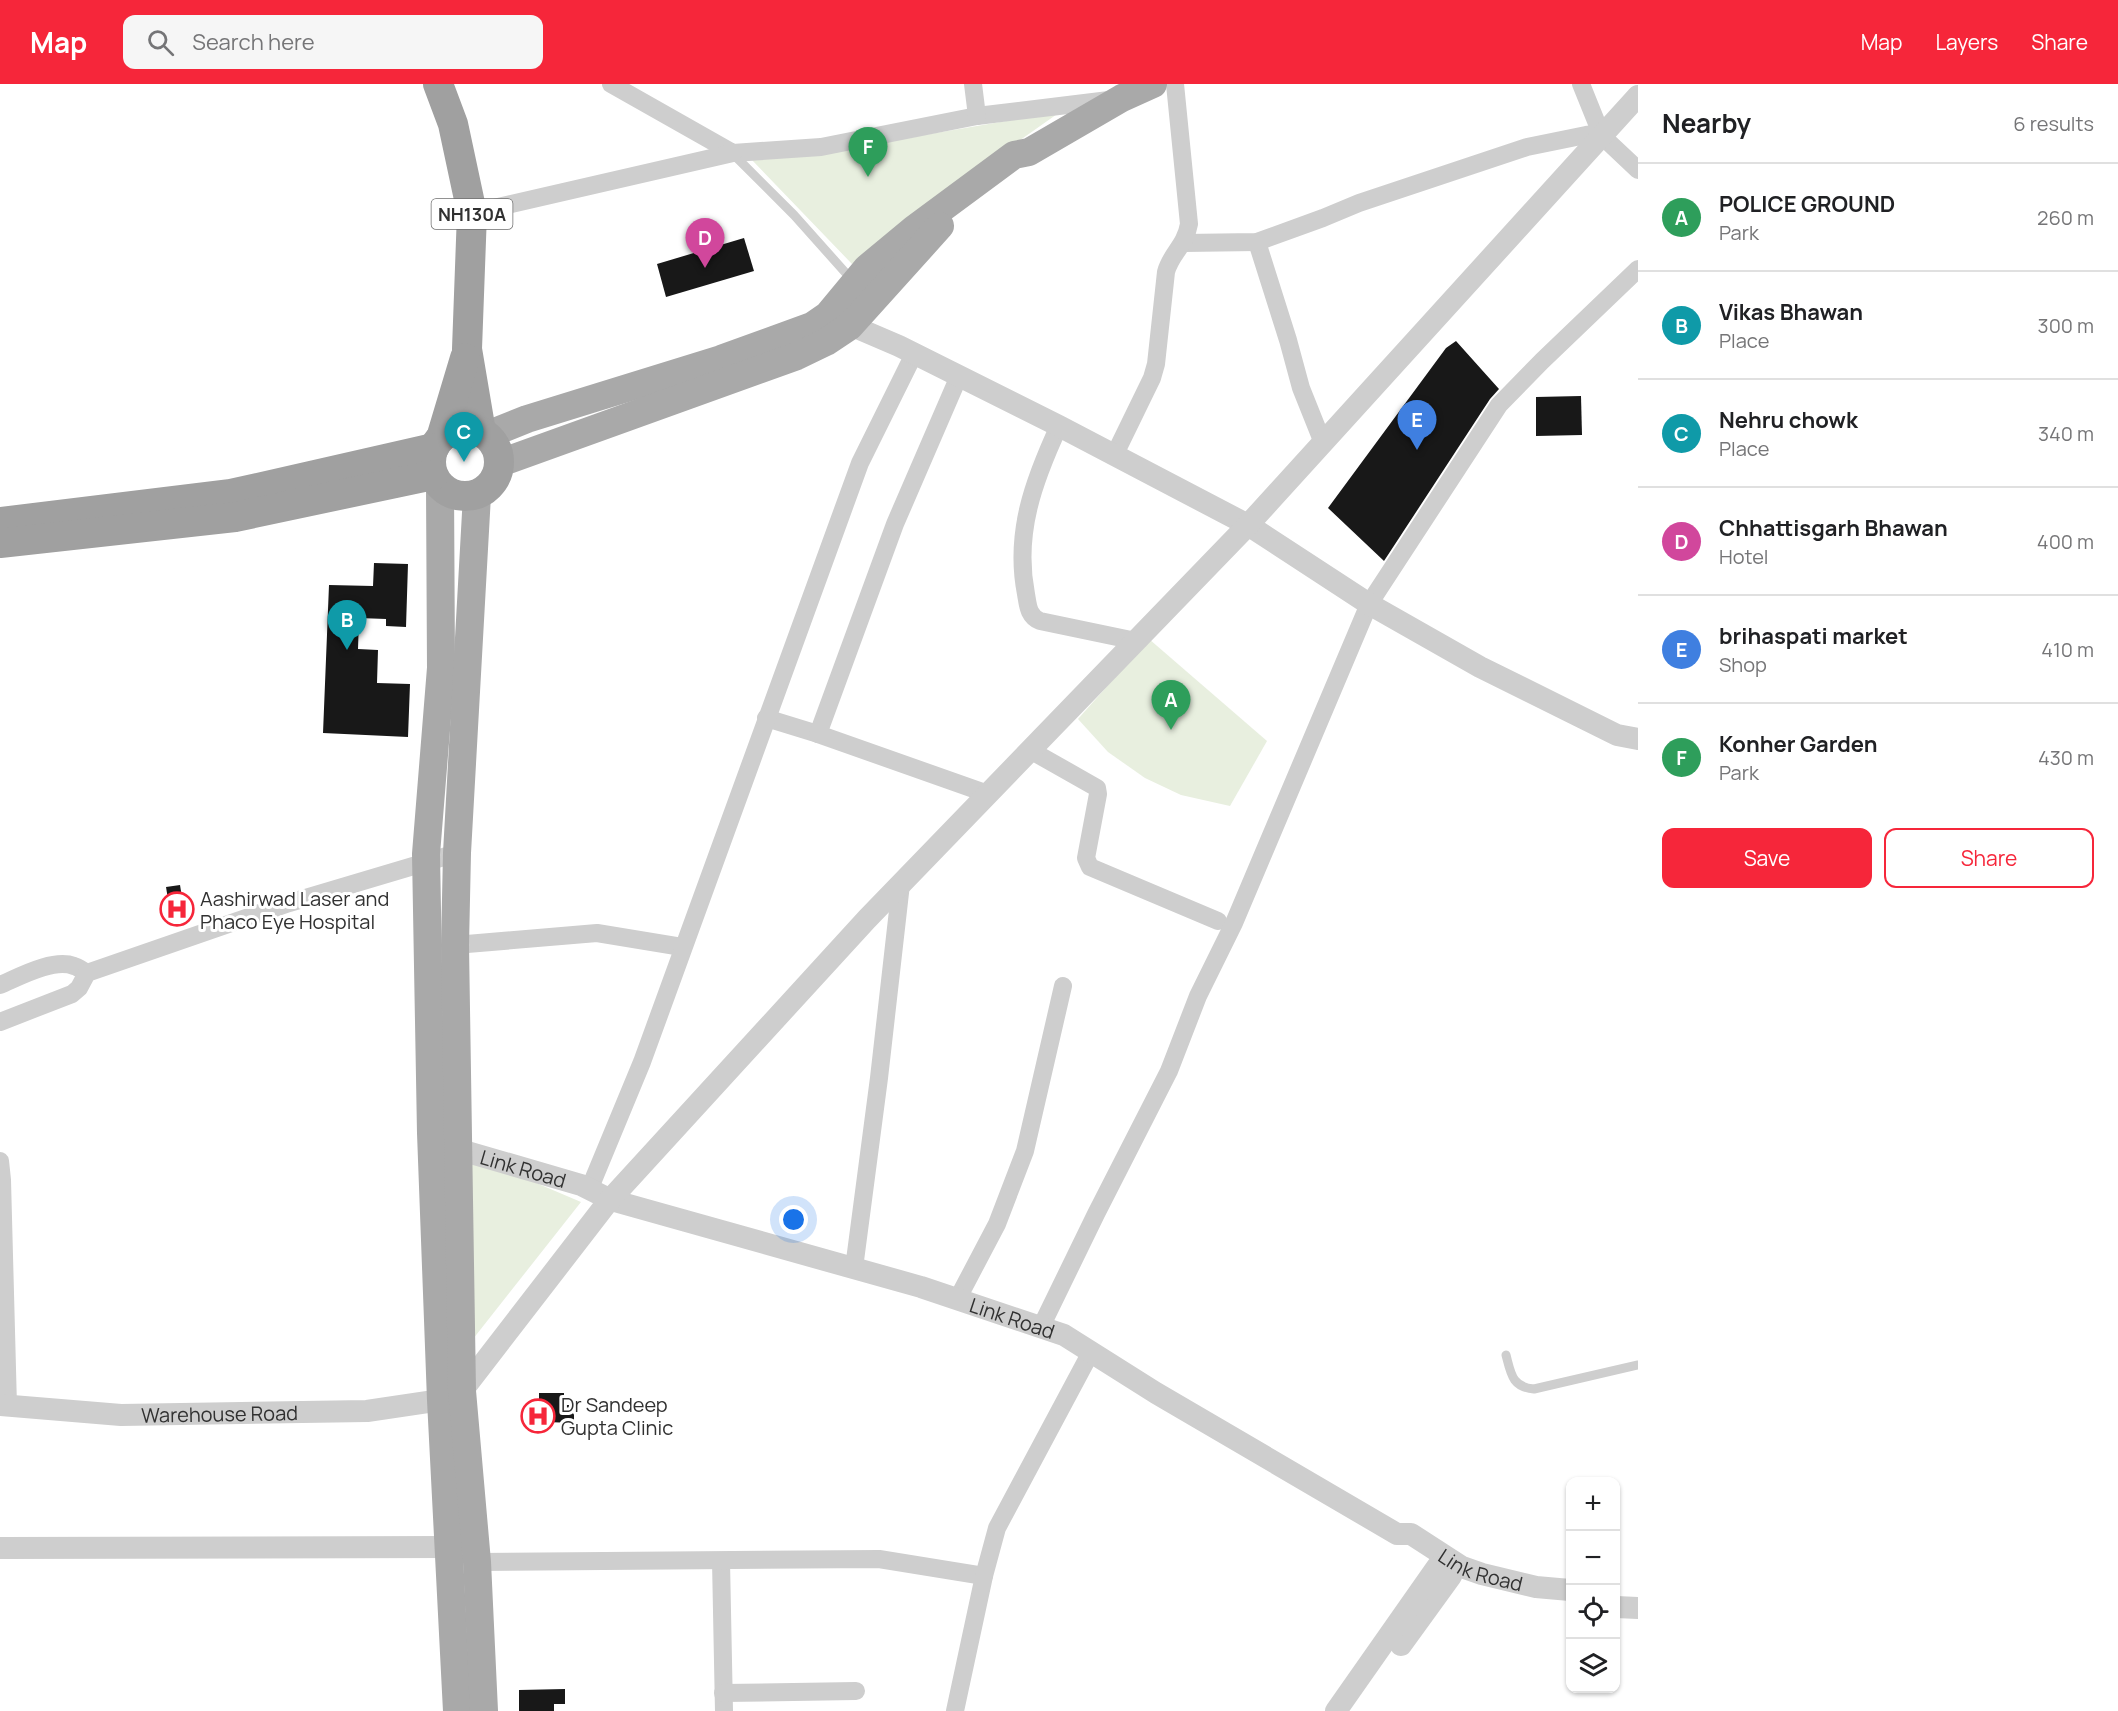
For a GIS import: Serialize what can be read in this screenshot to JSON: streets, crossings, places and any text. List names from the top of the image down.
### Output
{
  "streets": {
    "highway": ["NH130A"],
    "street": ["Link Road", "Warehouse Road"]
  },
  "places": {
    "hospital": ["Aashirwad Laser and Phaco Eye Hospital", "Dr Sandeep Gupta Clinic"]
  },
  "page": {
    "header": "Map",
    "search": "Search here",
    "nav": ["Map", "Layers", "Share"],
    "heading": ["Nearby", "6 results"],
    "pins": [
      "F",
      "D",
      "E",
      "C",
      "B",
      "A"
    ],
    "list": [
      {
        "mark": "A",
        "name": "POLICE GROUND",
        "note": "Park",
        "value": "260 m"
      },
      {
        "mark": "B",
        "name": "Vikas Bhawan",
        "note": "Place",
        "value": "300 m"
      },
      {
        "mark": "C",
        "name": "Nehru chowk",
        "note": "Place",
        "value": "340 m"
      },
      {
        "mark": "D",
        "name": "Chhattisgarh Bhawan",
        "note": "Hotel",
        "value": "400 m"
      },
      {
        "mark": "E",
        "name": "brihaspati market",
        "note": "Shop",
        "value": "410 m"
      },
      {
        "mark": "F",
        "name": "Konher Garden",
        "note": "Park",
        "value": "430 m"
      }
    ],
    "buttons": ["Save", "Share"],
    "map_buttons": ["+", "−"]
  }
}
